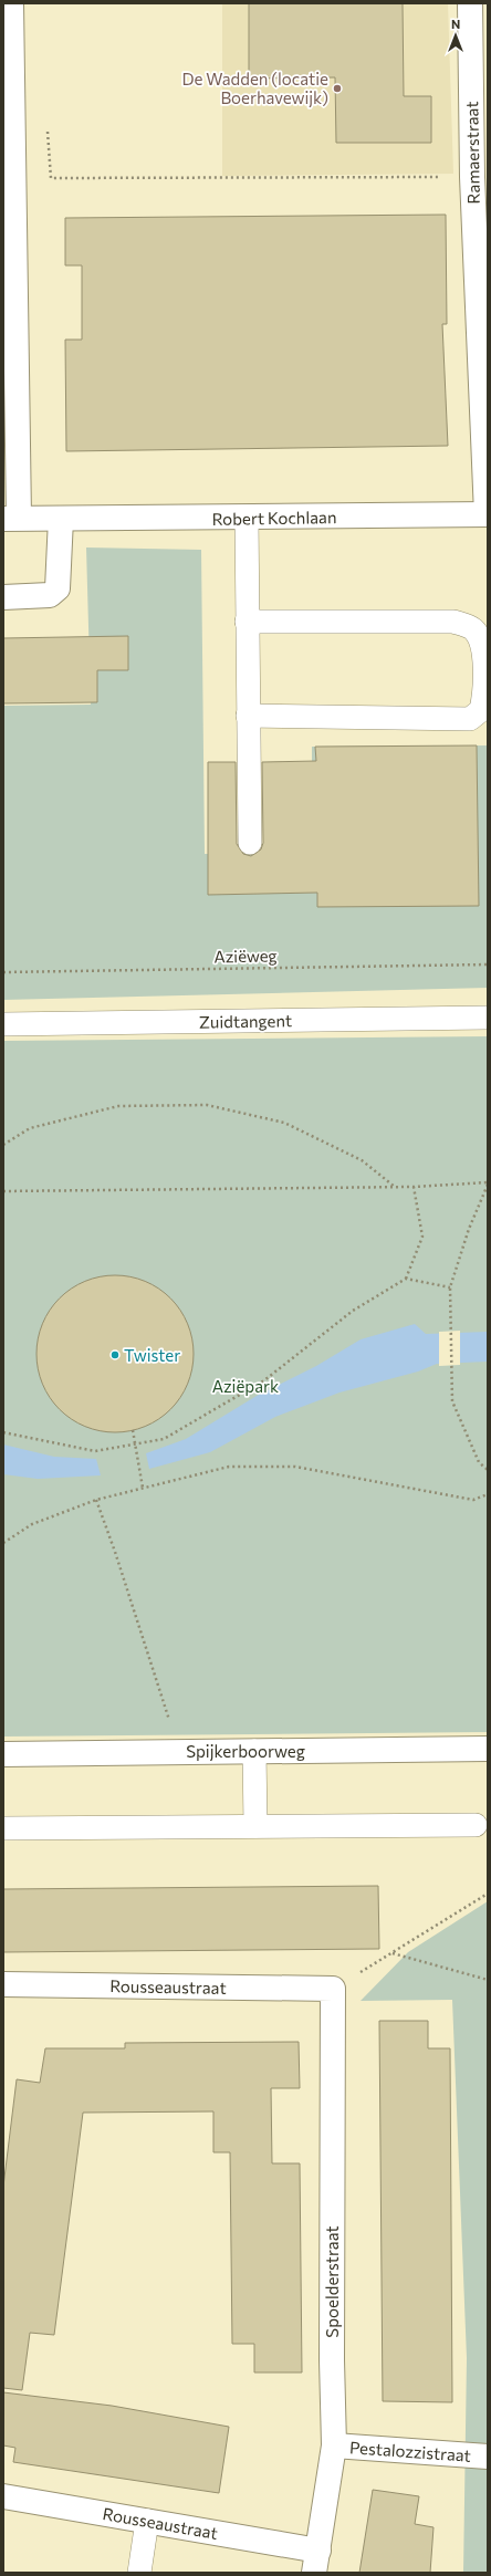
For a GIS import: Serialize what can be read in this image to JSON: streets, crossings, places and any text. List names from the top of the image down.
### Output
{
  "streets": {
    "street": [
      "Ramaerstraat",
      "Robert Kochlaan",
      "Spijkerboorweg",
      "Rousseaustraat",
      "Spoelderstraat",
      "Pestalozzistraat"
    ],
    "lane": ["Zuidtangent"],
    "path": ["Aziëweg"]
  },
  "crossings": [
    ["Ramaerstraat", "Robert Kochlaan"],
    ["Rousseaustraat", "Spoelderstraat"],
    ["Spoelderstraat", "Pestalozzistraat"]
  ],
  "parks": ["Aziëpark"],
  "places": ["De Wadden (locatie Boerhavewijk)", "Twister"],
  "north": "top"
}
